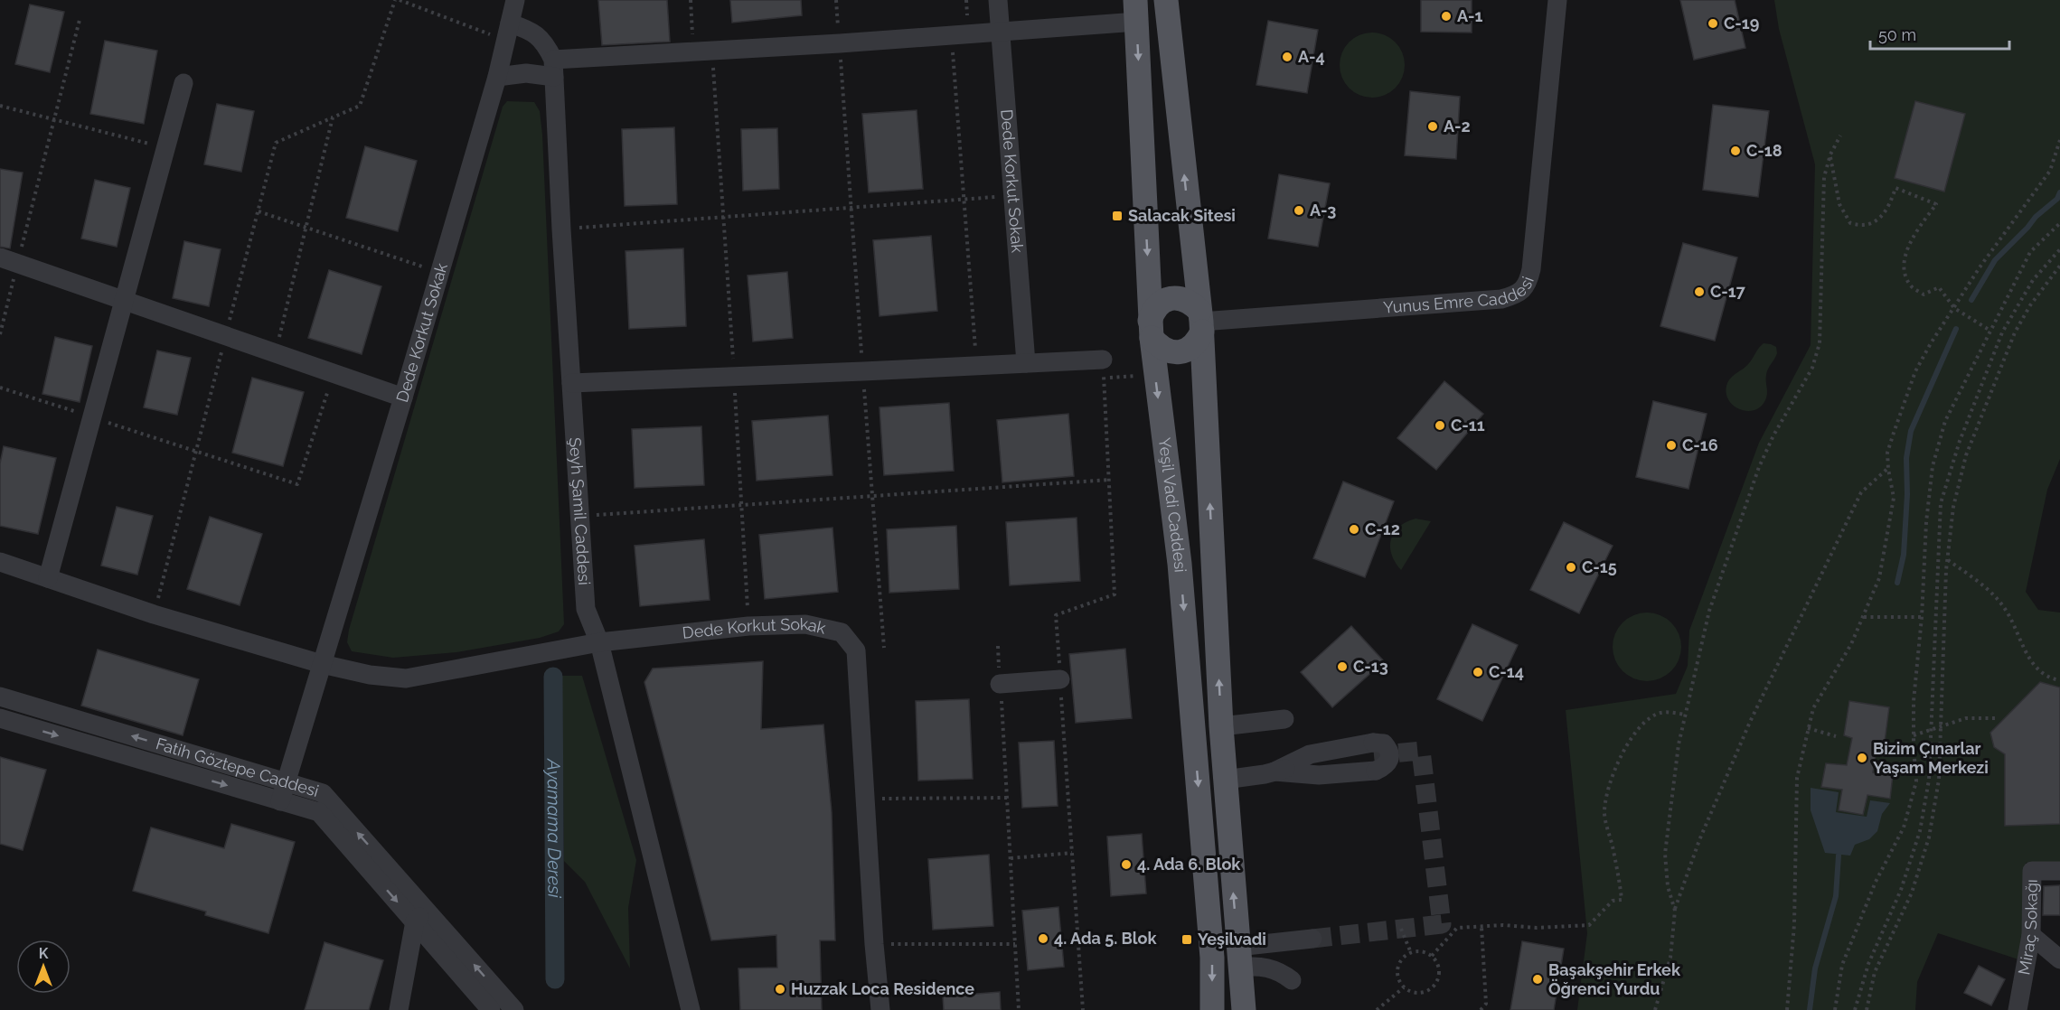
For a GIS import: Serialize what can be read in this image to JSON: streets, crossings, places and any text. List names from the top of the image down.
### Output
{
  "streets": {
    "main road": ["Yeşil Vadi Caddesi"],
    "street": [
      "Dede Korkut Sokak",
      "Yunus Emre Caddesi",
      "Şeyh Şamil Caddesi",
      "Fatih Göztepe Caddesi",
      "Miraç Sokağı"
    ]
  },
  "crossings": [
    ["Dede Korkut Sokak", "Şeyh Şamil Caddesi"],
    ["Yunus Emre Caddesi", "Yeşil Vadi Caddesi"]
  ],
  "water": ["Ayamama Deresi"],
  "places": {
    "other": [
      "A-1",
      "C-19",
      "A-4",
      "A-2",
      "C-18",
      "A-3",
      "C-17",
      "C-11",
      "C-16",
      "C-12",
      "C-15",
      "C-13",
      "C-14",
      "Bizim Çınarlar Yaşam Merkezi",
      "4. Ada 6. Blok",
      "4. Ada 5. Blok",
      "Başakşehir Erkek Öğrenci Yurdu",
      "Huzzak Loca Residence"
    ],
    "transit": ["Salacak Sitesi", "Yeşilvadi"]
  },
  "scale_bar": "50 m",
  "north": "top"
}
